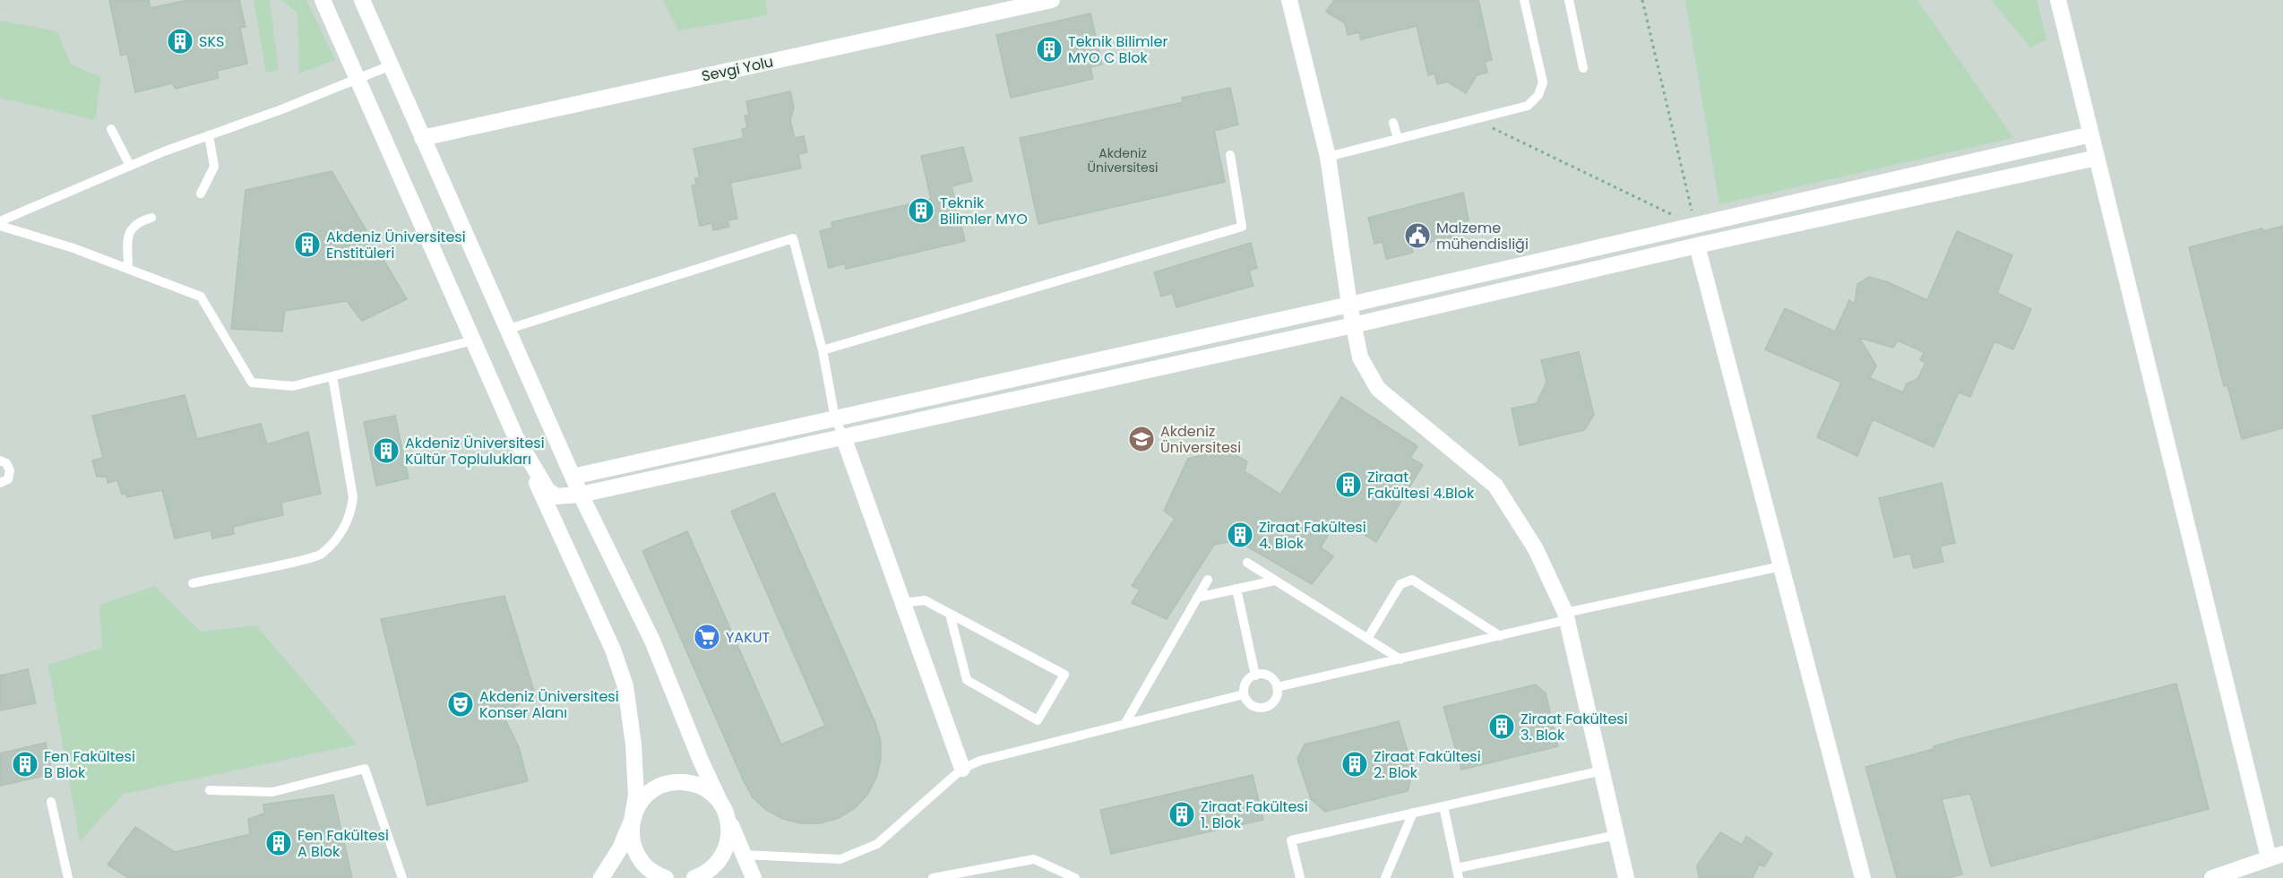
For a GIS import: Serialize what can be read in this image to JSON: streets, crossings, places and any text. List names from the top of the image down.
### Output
{
  "streets": {
    "street": ["Sevgi Yolu"]
  },
  "places": {
    "building": [
      "SKS",
      "Teknik Bilimler MYO C Blok",
      "Teknik Bilimler MYO",
      "Akdeniz Üniversitesi Enstitüleri",
      "Akdeniz Üniversitesi Kültür Toplulukları",
      "Ziraat Fakültesi 4.Blok",
      "Ziraat Fakültesi 4. Blok",
      "Ziraat Fakültesi 3. Blok",
      "Fen Fakültesi B Blok",
      "Ziraat Fakültesi 2. Blok",
      "Ziraat Fakültesi 1. Blok",
      "Fen Fakültesi A Blok"
    ],
    "public building": ["Malzeme mühendisliği"],
    "school or university": ["Akdeniz Üniversitesi"],
    "supermarket": ["YAKUT"],
    "theatre": ["Akdeniz Üniversitesi Konser Alanı"]
  },
  "house_numbers": ["Akdeniz Üniversitesi"]
}
